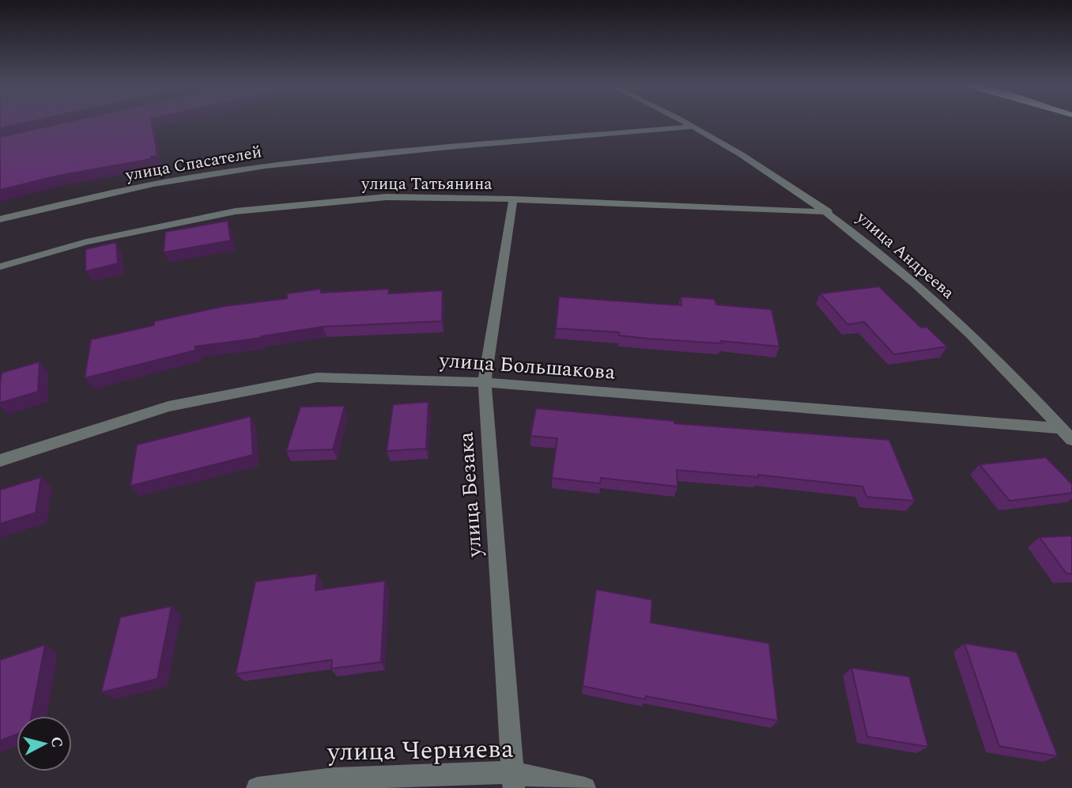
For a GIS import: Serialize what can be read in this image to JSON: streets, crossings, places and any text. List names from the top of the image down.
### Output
{
  "streets": {
    "street": [
      "улица Спасателей",
      "улица Татьянина",
      "улица Андреева",
      "улица Большакова",
      "улица Безака",
      "улица Черняева"
    ]
  },
  "crossings": [
    ["улица Спасателей", "улица Андреева"],
    ["улица Татьянина", "улица Андреева"],
    ["улица Татьянина", "улица Безака"],
    ["улица Андреева", "улица Большакова"],
    ["улица Большакова", "улица Безака"],
    ["улица Безака", "улица Черняева"]
  ],
  "north": "right"
}
